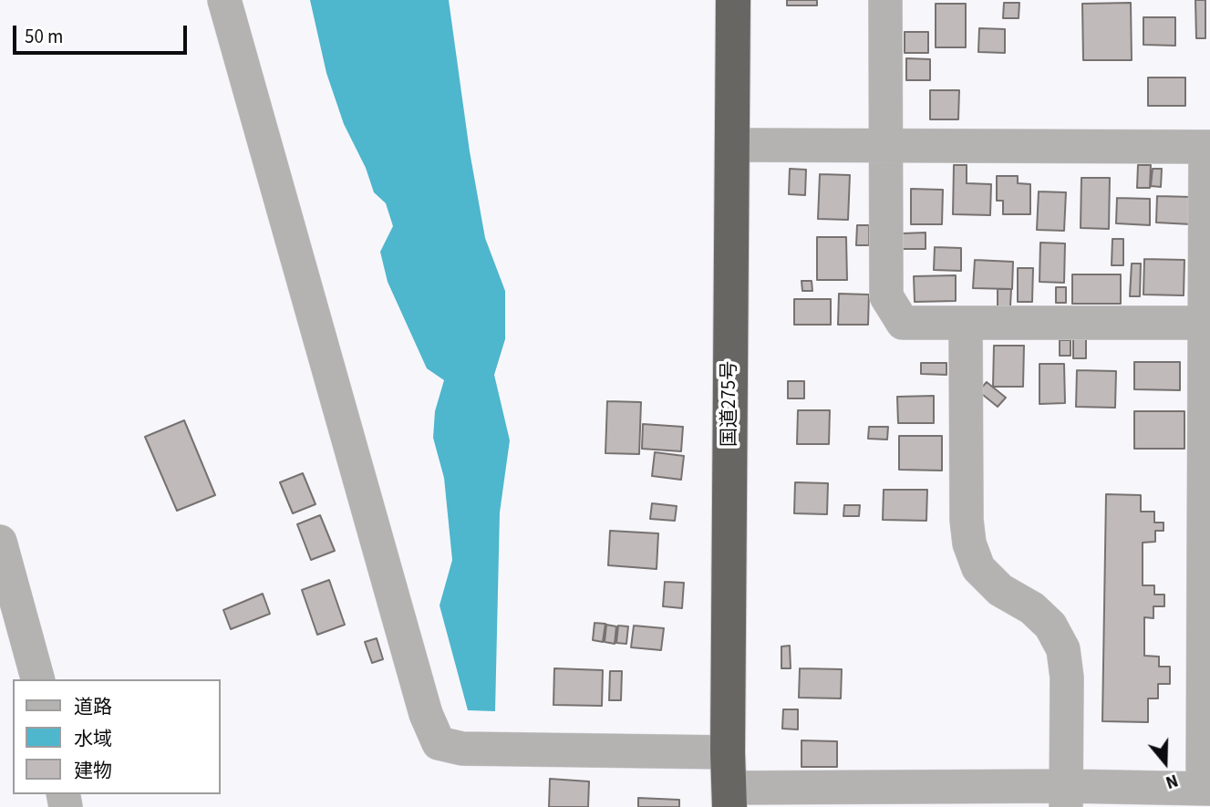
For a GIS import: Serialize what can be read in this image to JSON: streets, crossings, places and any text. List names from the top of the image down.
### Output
{
  "streets": {
    "highway": ["国道275号"]
  },
  "legend": ["道路", "水域", "建物"],
  "scale_bar": "50 m",
  "north": "bottom"
}
